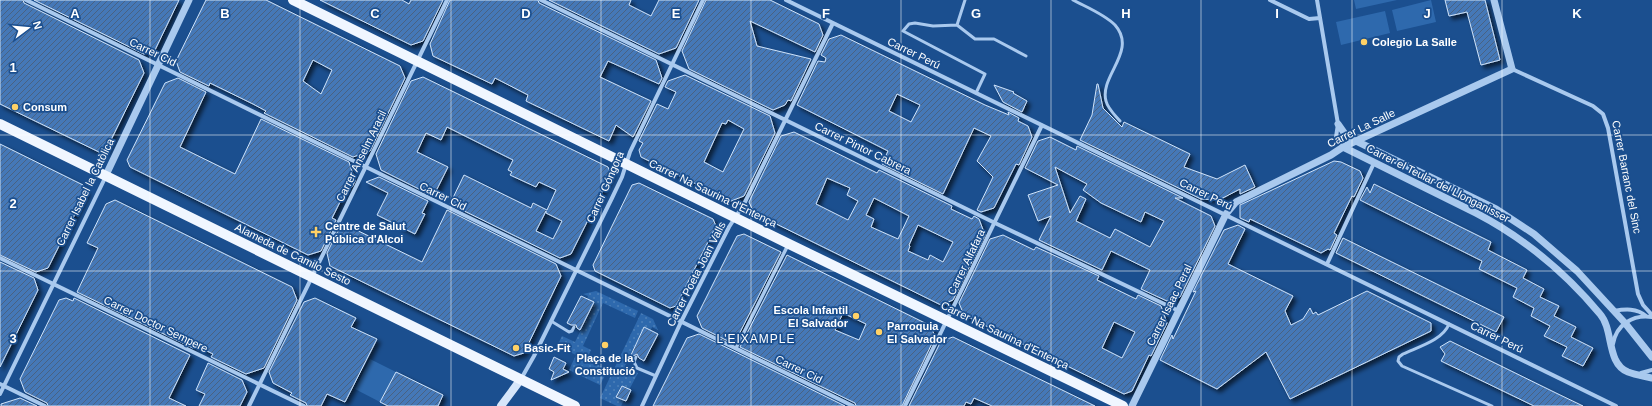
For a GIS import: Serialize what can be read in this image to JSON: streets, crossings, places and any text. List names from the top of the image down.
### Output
{
  "streets": {
    "main road": ["Carrer Na Saurina d'Entença", "Alameda de Camilo Sesto"],
    "street": [
      "Carrer Cid",
      "Carrer Perú",
      "Carrer La Salle",
      "Carrer Pintor Cabrera",
      "Carrer Anselm Aracil",
      "Carrer Barranc del Sinc",
      "Carrer el Teular del Llonganisser",
      "Carrer Góngora",
      "Carrer Isabel la Catòlica",
      "Carrer Alfafara",
      "Carrer Poeta Joan Valls",
      "Carrer Isaac Peral",
      "Carrer Doctor Sempere"
    ]
  },
  "crossings": [
    ["Carrer Cid", "Carrer Anselm Aracil"],
    ["Carrer Cid", "Carrer Góngora"],
    ["Carrer Cid", "Carrer Isabel la Catòlica"],
    ["Carrer Cid", "Carrer Poeta Joan Valls"],
    ["Carrer Perú", "Carrer La Salle"],
    ["Carrer Perú", "Carrer Alfafara"],
    ["Carrer Perú", "Carrer Poeta Joan Valls"],
    ["Carrer Perú", "Carrer Isaac Peral"],
    ["Carrer La Salle", "Carrer Barranc del Sinc"],
    ["Carrer La Salle", "Carrer el Teular del Llonganisser"],
    ["Carrer La Salle", "Carrer Isaac Peral"],
    ["Carrer Pintor Cabrera", "Carrer Góngora"],
    ["Carrer Pintor Cabrera", "Carrer Alfafara"],
    ["Carrer Pintor Cabrera", "Carrer Poeta Joan Valls"],
    ["Carrer Pintor Cabrera", "Carrer Isaac Peral"],
    ["Carrer Anselm Aracil", "Carrer Na Saurina d'Entença"],
    ["Carrer Anselm Aracil", "Alameda de Camilo Sesto"],
    ["Carrer Anselm Aracil", "Carrer Doctor Sempere"],
    ["Carrer Góngora", "Carrer Na Saurina d'Entença"],
    ["Carrer Góngora", "Alameda de Camilo Sesto"],
    ["Carrer Isabel la Catòlica", "Alameda de Camilo Sesto"],
    ["Carrer Isabel la Catòlica", "Carrer Doctor Sempere"],
    ["Carrer Na Saurina d'Entença", "Carrer Alfafara"],
    ["Carrer Na Saurina d'Entença", "Carrer Poeta Joan Valls"]
  ],
  "districts": ["L'EIXAMPLE"],
  "places": {
    "other": [
      "Colegio La Salle",
      "Consum",
      "Escola Infantil El Salvador",
      "Parroquia El Salvador",
      "Plaça de la Constitució",
      "Basic-Fit"
    ],
    "health": ["Centre de Salut Pública d'Alcoi"]
  },
  "north": "right",
  "grid": {
    "columns": [
      "A",
      "B",
      "C",
      "D",
      "E",
      "F",
      "G",
      "H",
      "I",
      "J",
      "K"
    ],
    "rows": ["1", "2", "3"]
  }
}
